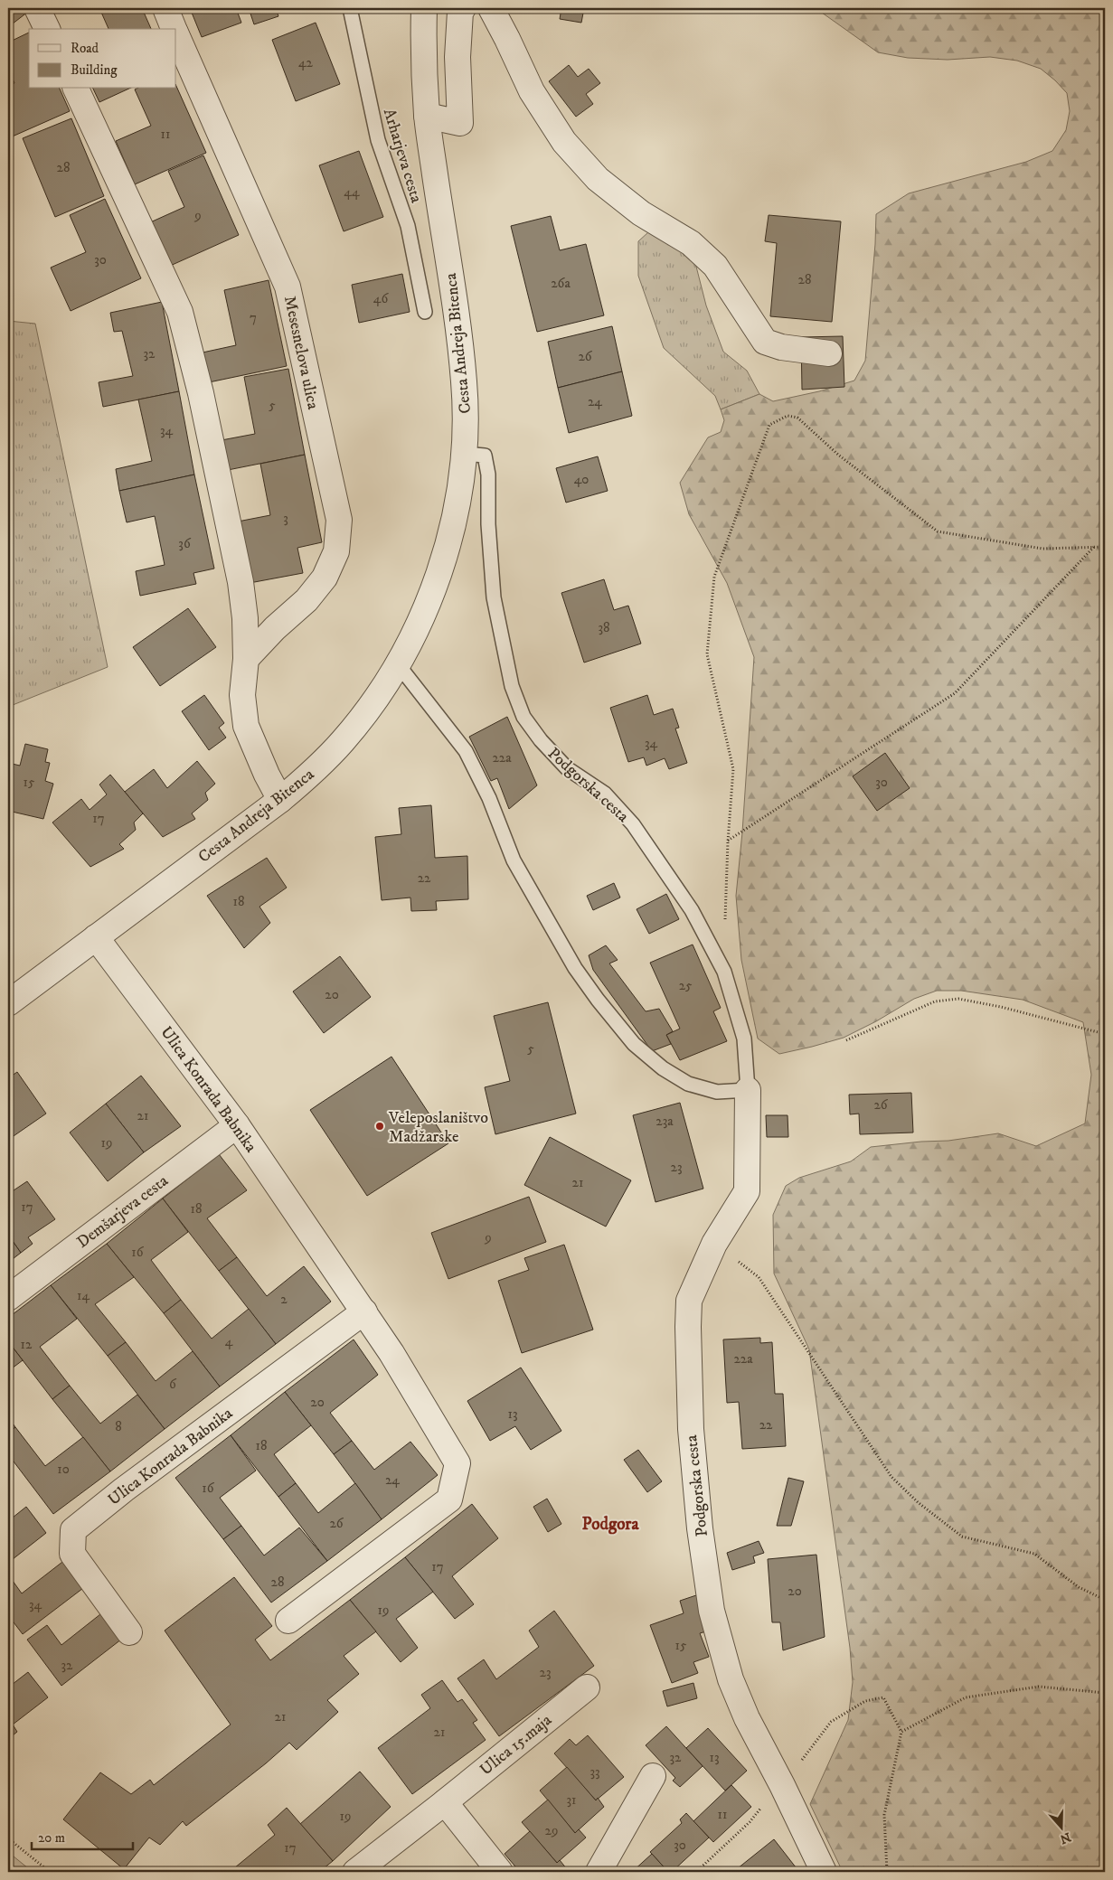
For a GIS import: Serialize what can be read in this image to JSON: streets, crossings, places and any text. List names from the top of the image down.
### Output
{
  "streets": {
    "street": [
      "Cesta Andreja Bitenca",
      "Mesesnelova ulica",
      "Podgorska cesta",
      "Ulica Konrada Babnika",
      "Demšarjeva cesta",
      "Ulica 15.maja"
    ],
    "lane": ["Arharjeva cesta"]
  },
  "crossings": [
    ["Cesta Andreja Bitenca", "Podgorska cesta"],
    ["Cesta Andreja Bitenca", "Ulica Konrada Babnika"],
    ["Ulica Konrada Babnika", "Demšarjeva cesta"]
  ],
  "districts": ["Podgora"],
  "places": ["Veleposlaništvo Madžarske"],
  "house_numbers": [
    "42",
    "11",
    "28",
    "44",
    "9",
    "30",
    "28",
    "26a",
    "46",
    "7",
    "32",
    "26",
    "24",
    "5",
    "34",
    "40",
    "3",
    "36",
    "38",
    "34",
    "22a",
    "15",
    "30",
    "17",
    "22",
    "18",
    "25",
    "20",
    "5",
    "26",
    "21",
    "23a",
    "19",
    "23",
    "21",
    "17",
    "18",
    "9",
    "16",
    "14",
    "2",
    "4",
    "12",
    "22a",
    "6",
    "20",
    "13",
    "22",
    "8",
    "18",
    "10",
    "24",
    "16",
    "26",
    "17",
    "28",
    "20",
    "34",
    "19",
    "15",
    "32",
    "23",
    "21",
    "21",
    "32",
    "13",
    "33",
    "31",
    "11",
    "19",
    "29",
    "30",
    "17"
  ],
  "legend": ["Road", "Building"],
  "scale_bar": "20 m",
  "north": "bottom"
}
